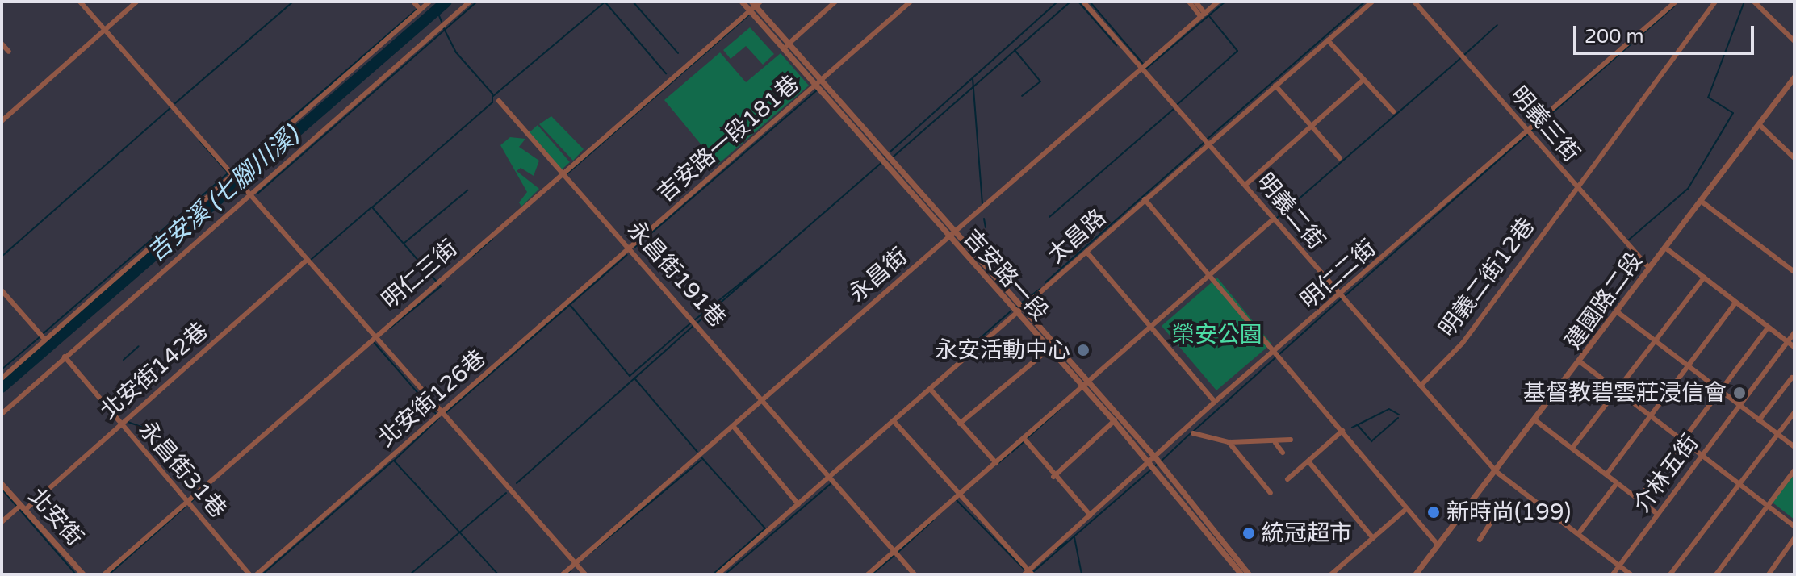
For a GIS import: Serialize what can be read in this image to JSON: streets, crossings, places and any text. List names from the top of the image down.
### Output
{
  "streets": {
    "street": [
      "明義三街",
      "吉安路一段181巷",
      "明義二街",
      "太昌路",
      "明仁三街",
      "永昌街191巷",
      "明仁二街",
      "永昌街",
      "吉安路一段",
      "明義二街12巷",
      "建國路二段",
      "北安街142巷",
      "北安街126巷",
      "永昌街31巷",
      "介林五街",
      "北安街"
    ]
  },
  "crossings": [
    ["明義三街", "明仁二街"],
    ["明義三街", "明義二街12巷"],
    ["明義三街", "建國路二段"],
    ["吉安路一段181巷", "永昌街191巷"],
    ["吉安路一段181巷", "吉安路一段"],
    ["吉安路一段181巷", "北安街126巷"],
    ["明義二街", "太昌路"],
    ["明義二街", "明仁二街"],
    ["明義二街", "永昌街"],
    ["明義二街", "明義二街12巷"],
    ["明義二街", "建國路二段"],
    ["明義二街", "介林五街"],
    ["太昌路", "永昌街191巷"],
    ["太昌路", "吉安路一段"],
    ["明仁三街", "永昌街191巷"],
    ["明仁三街", "吉安路一段"],
    ["明仁三街", "永昌街31巷"],
    ["永昌街191巷", "永昌街"],
    ["永昌街191巷", "北安街126巷"],
    ["明仁二街", "吉安路一段"],
    ["永昌街", "吉安路一段"],
    ["北安街142巷", "永昌街31巷"],
    ["北安街142巷", "北安街"]
  ],
  "water": ["吉安溪 (七腳川溪)"],
  "parks": ["榮安公園"],
  "places": [
    "永安活動中心",
    "基督教碧雲莊浸信會",
    "新時尚(199)",
    "統冠超市"
  ],
  "scale_bar": "200 m"
}
